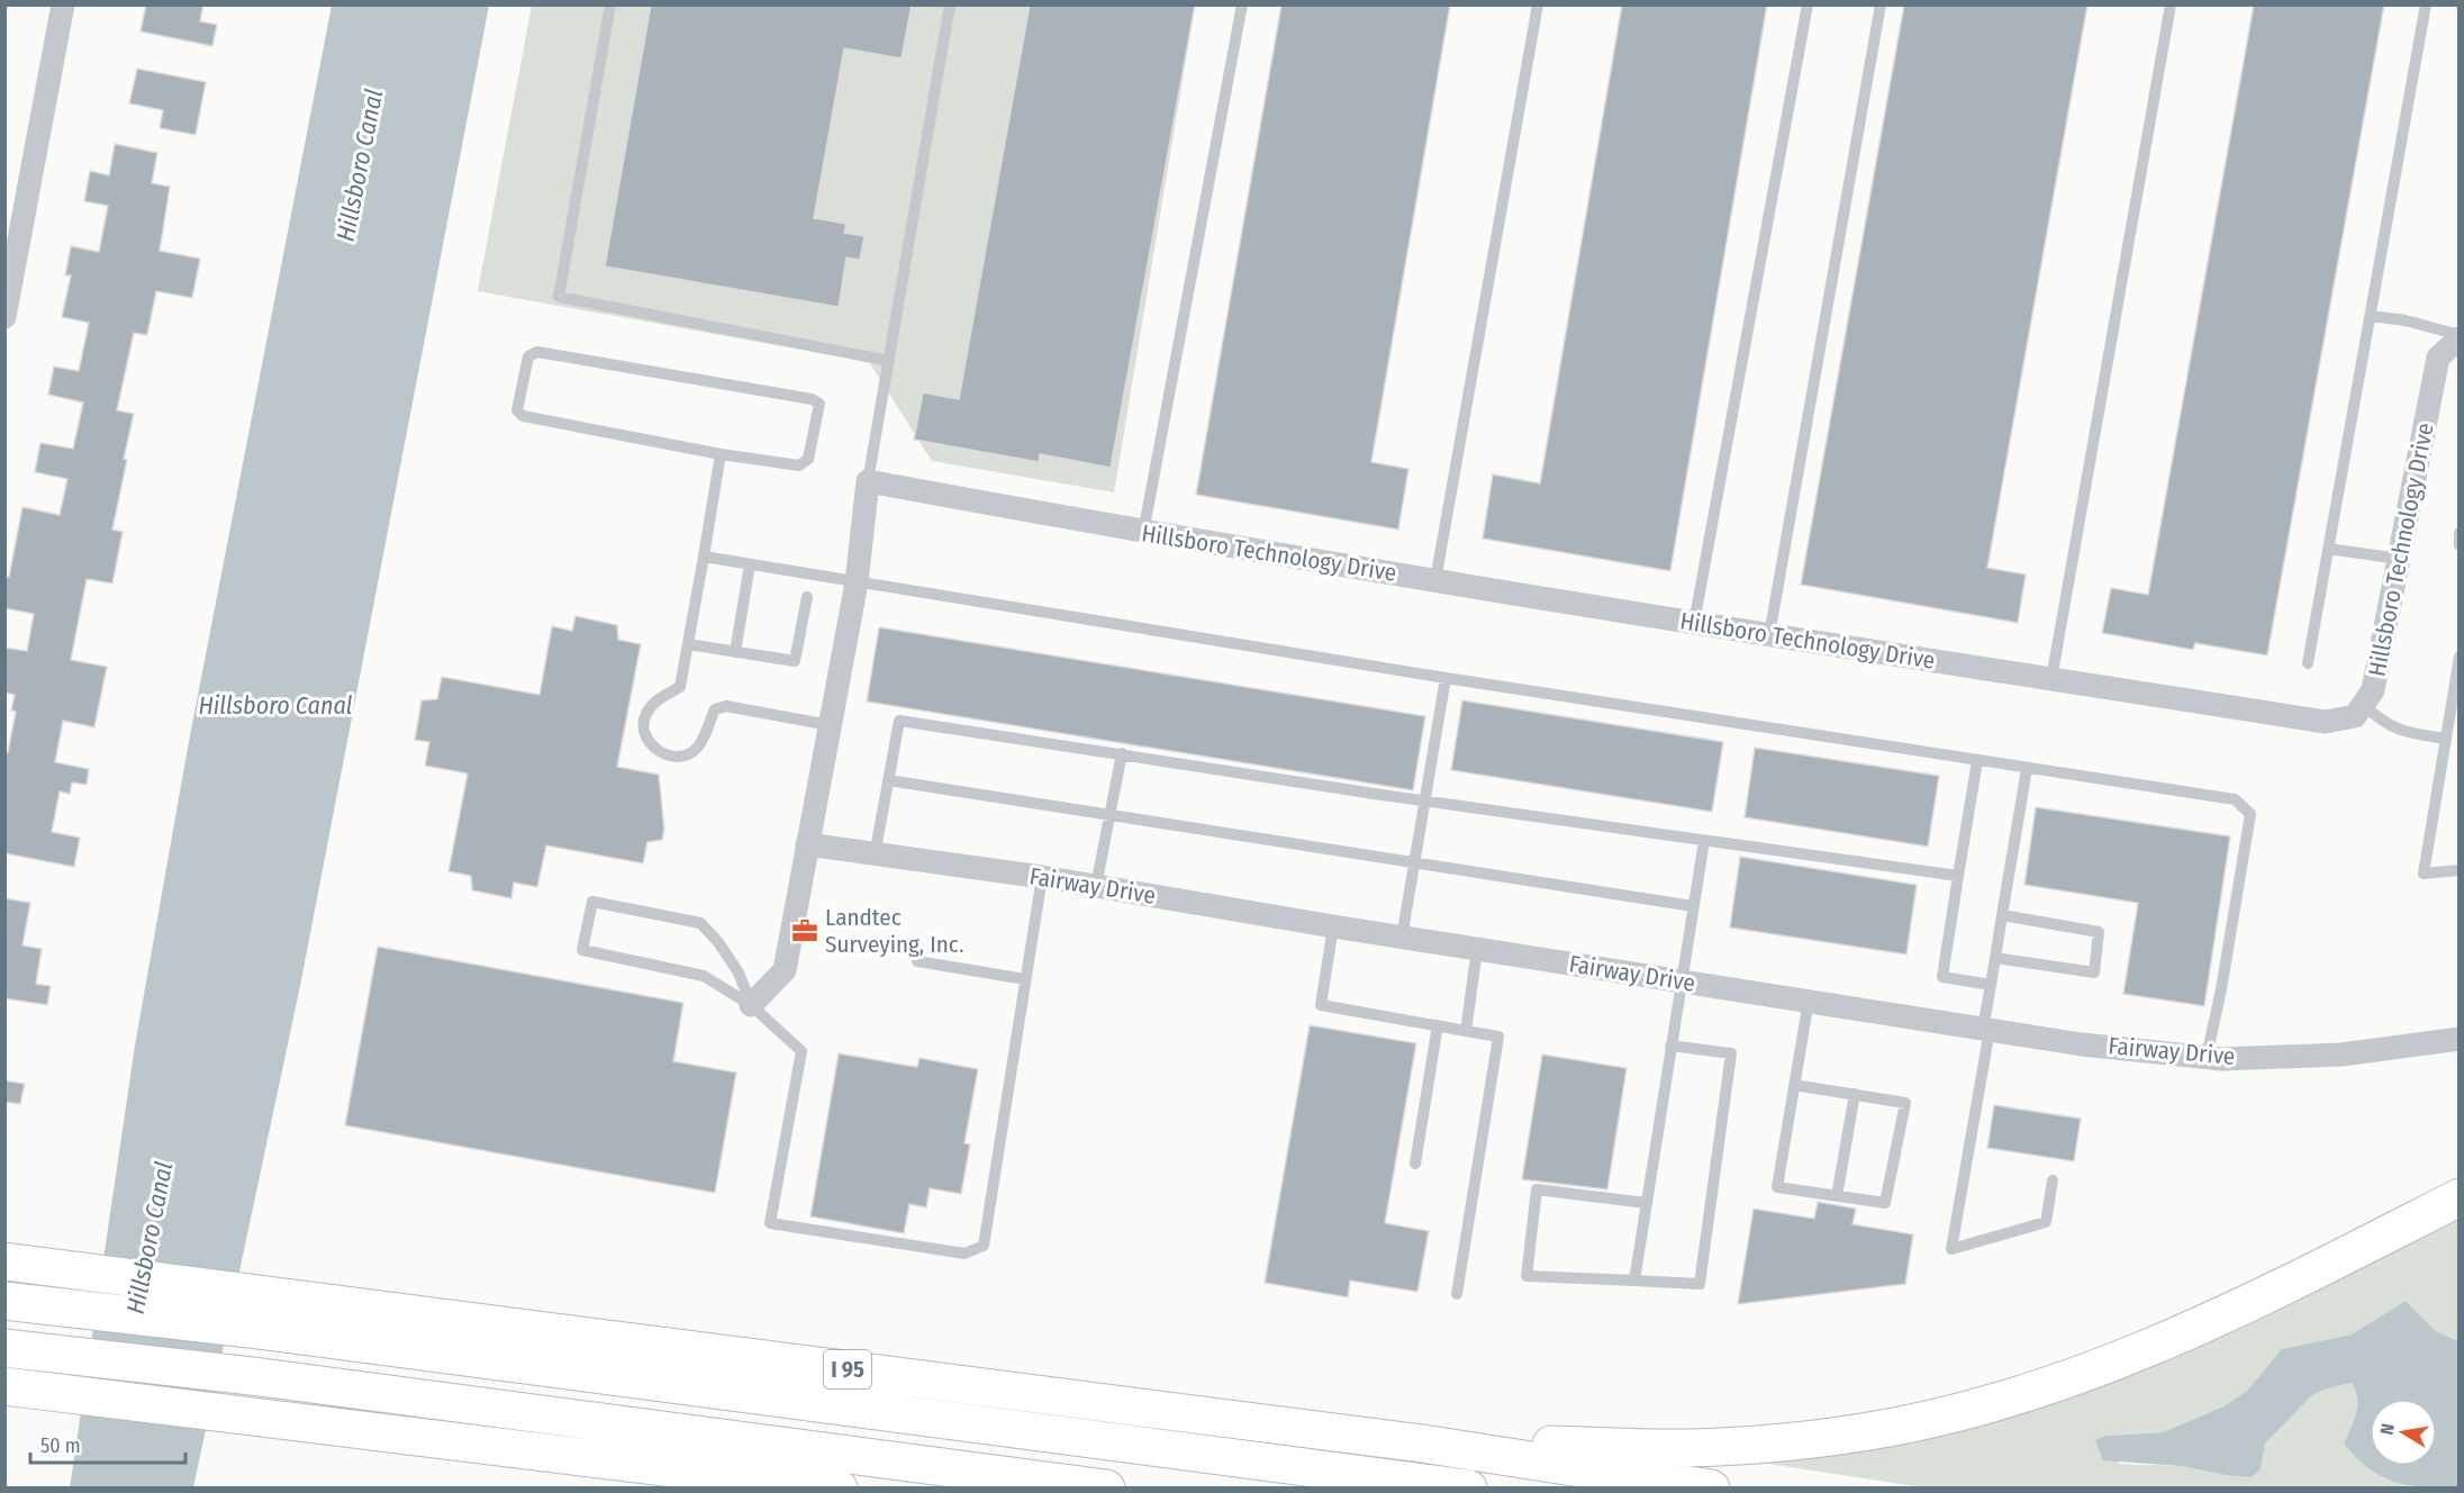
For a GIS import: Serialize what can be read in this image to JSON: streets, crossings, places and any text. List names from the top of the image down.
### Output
{
  "streets": {
    "highway": ["I 95"],
    "street": ["Hillsboro Technology Drive", "Fairway Drive"]
  },
  "water": ["Hillsboro Canal"],
  "places": {
    "office": ["Landtec Surveying, Inc."]
  },
  "scale_bar": "50 m",
  "north": "left"
}
